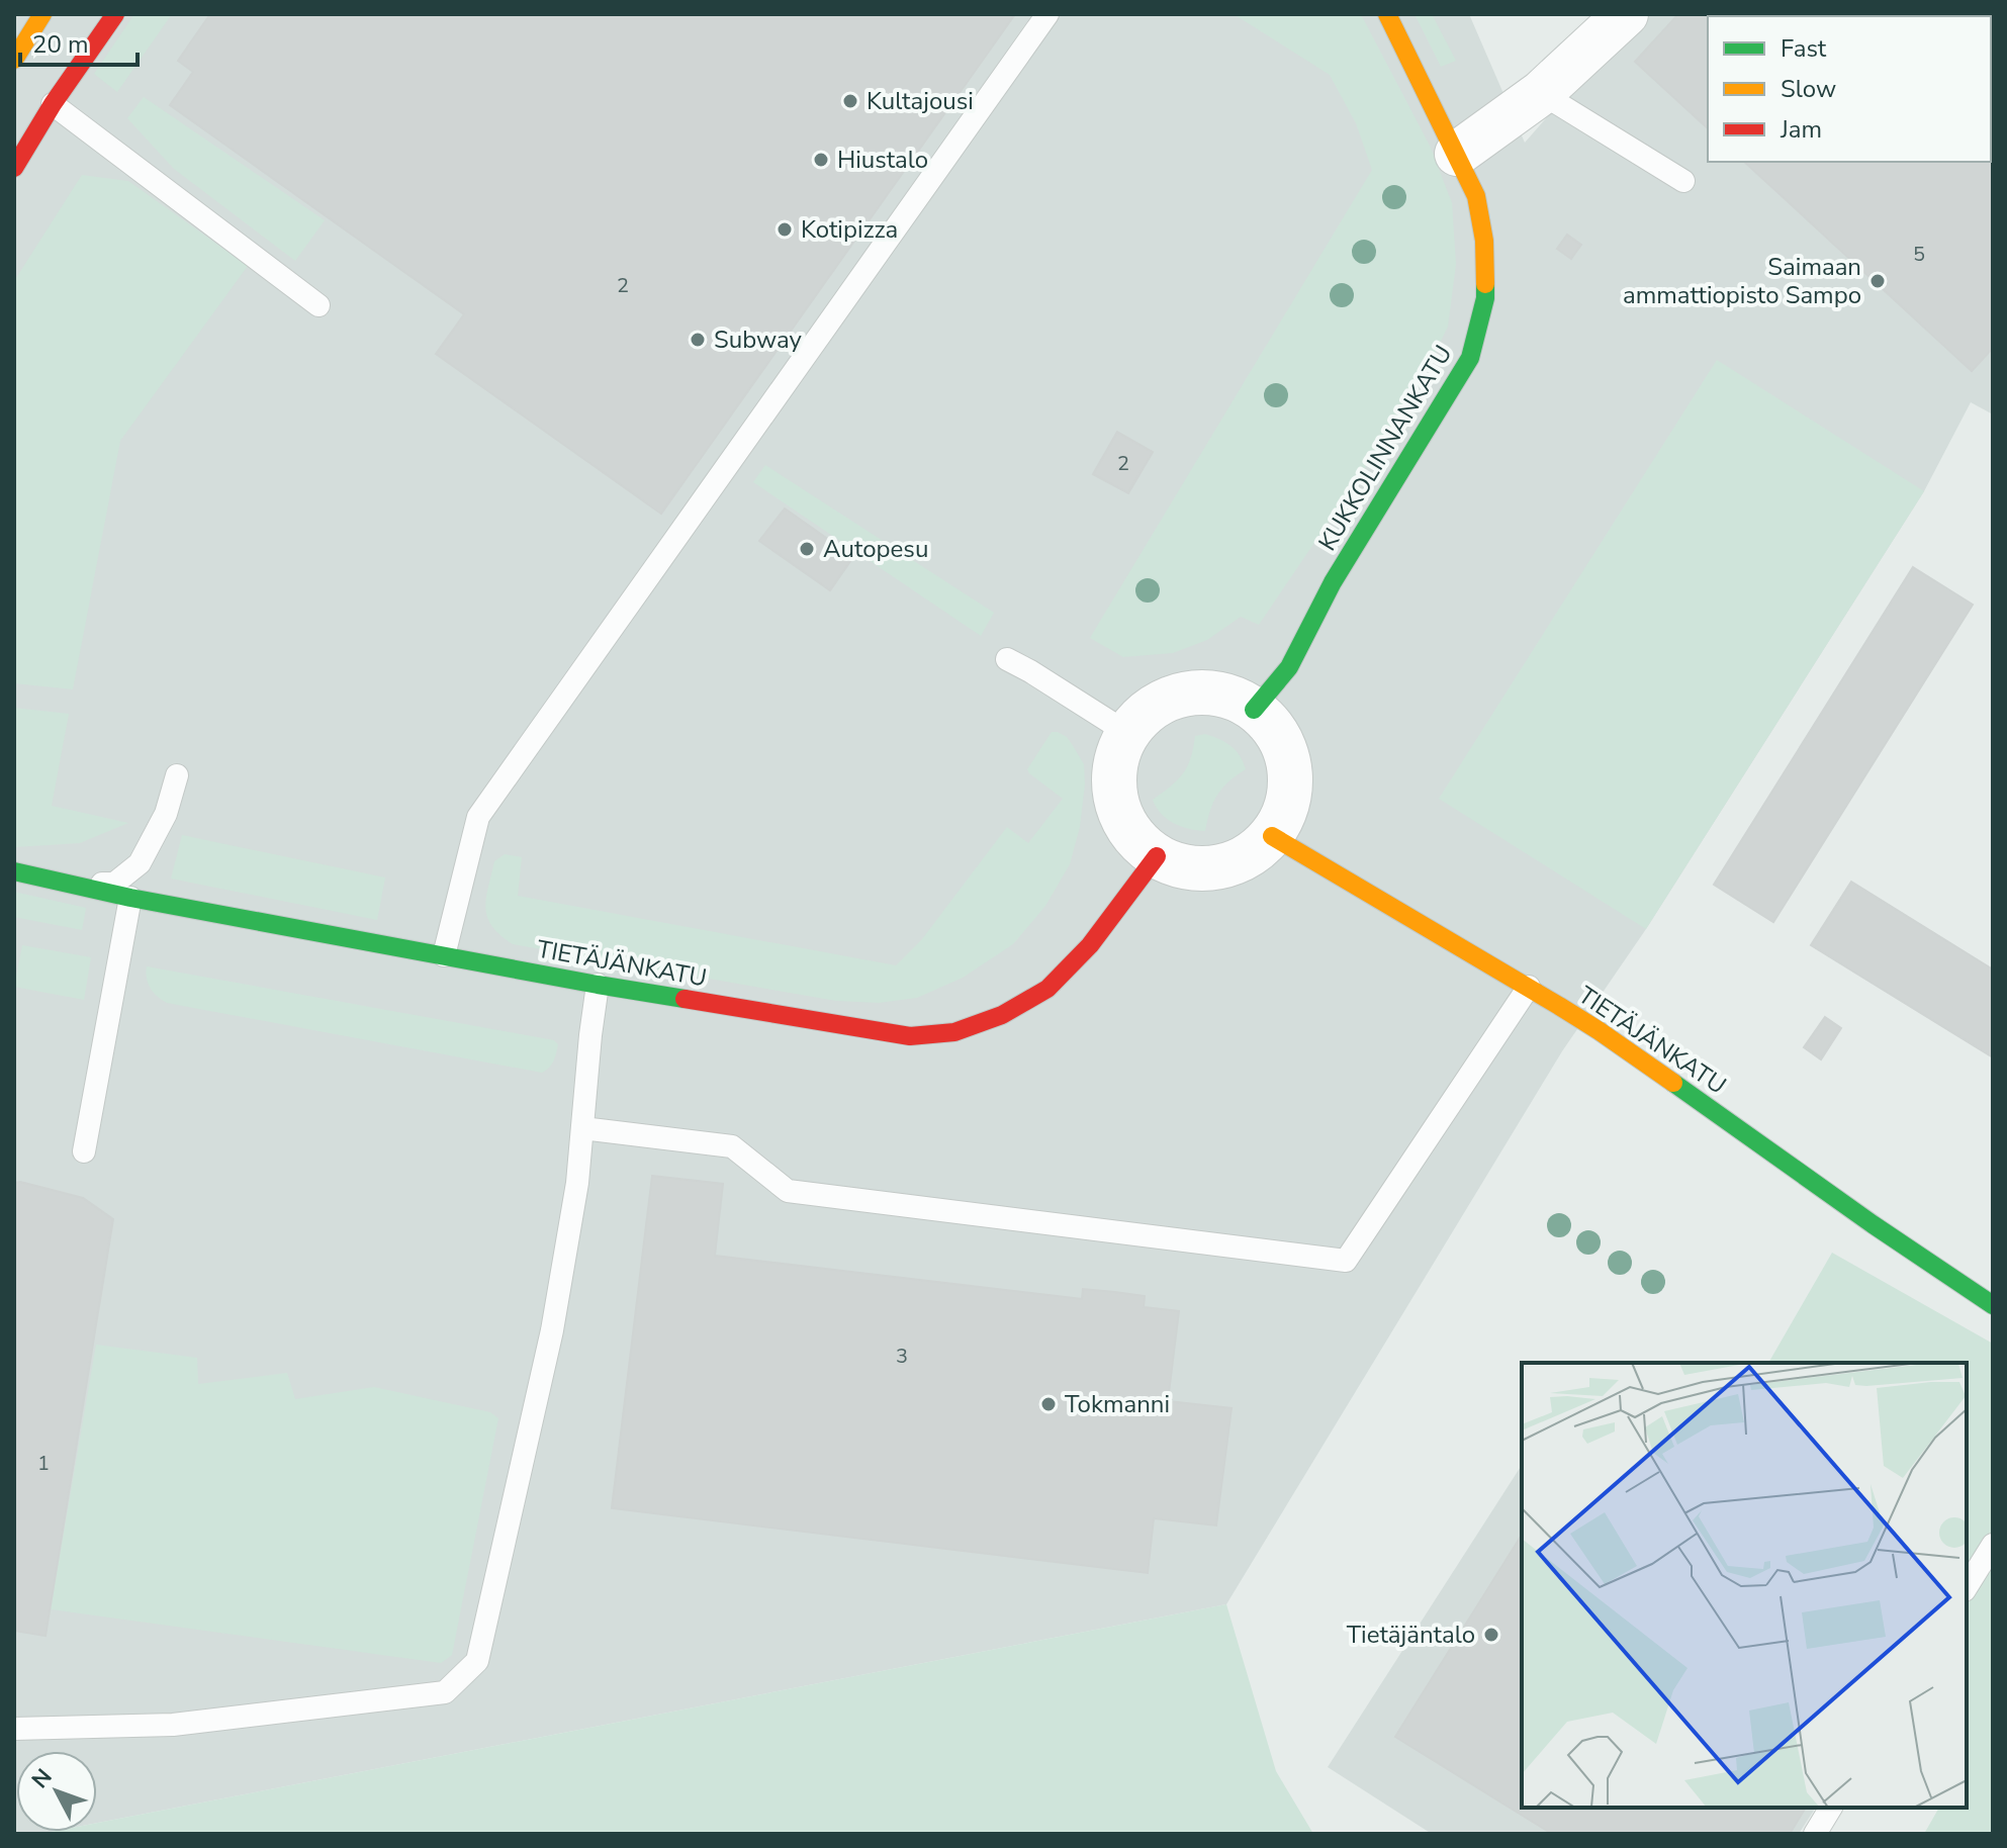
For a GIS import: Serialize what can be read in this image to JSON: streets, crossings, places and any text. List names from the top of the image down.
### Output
{
  "streets": {
    "street": ["KUKKOLINNANKATU", "TIETÄJÄNKATU"]
  },
  "crossings": [
    ["KUKKOLINNANKATU", "TIETÄJÄNKATU"]
  ],
  "places": [
    "Kultajousi",
    "Hiustalo",
    "Kotipizza",
    "Saimaan ammattiopisto Sampo",
    "Subway",
    "Autopesu",
    "Tokmanni",
    "Tietäjäntalo"
  ],
  "house_numbers": [
    "5",
    "2",
    "2",
    "3",
    "1"
  ],
  "legend": ["Fast", "Slow", "Jam"],
  "scale_bar": "20 m",
  "north": "top left"
}
